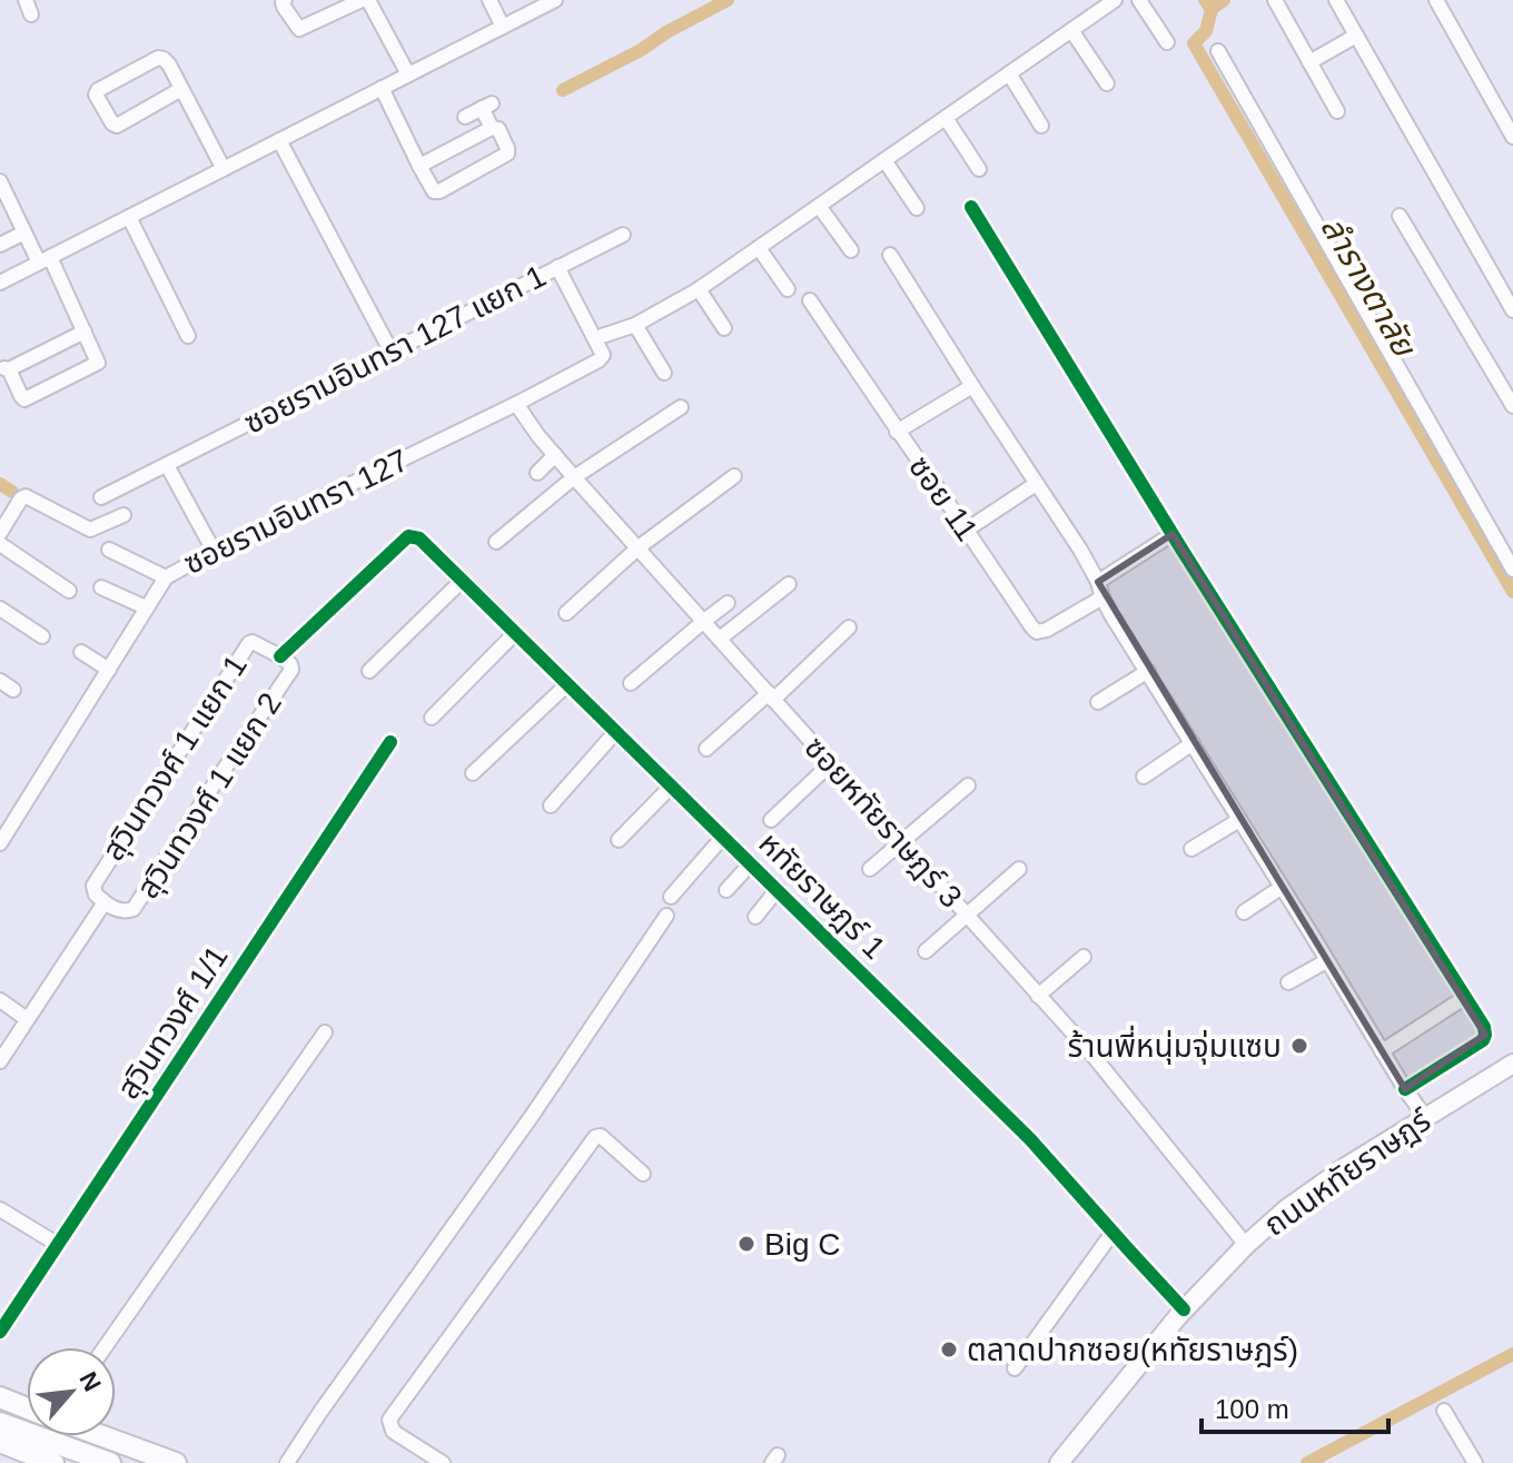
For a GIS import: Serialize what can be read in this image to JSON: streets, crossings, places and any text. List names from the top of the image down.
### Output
{
  "streets": {
    "main road": ["ถนนหทัยราษฎร์"],
    "street": [
      "ซอยรามอินทรา 127 แยก 1",
      "ซอย 11",
      "ซอยรามอินทรา 127",
      "สุวินทวงศ์ 1 แยก 1",
      "สุวินทวงศ์ 1 แยก 2",
      "ซอยหทัยราษฎร์ 3",
      "หทัยราษฎร์ 1",
      "สุวินทวงศ์ 1/1"
    ]
  },
  "crossings": [
    ["ซอยรามอินทรา 127", "ซอยหทัยราษฎร์ 3"],
    ["สุวินทวงศ์ 1 แยก 1", "สุวินทวงศ์ 1 แยก 2"],
    ["สุวินทวงศ์ 1 แยก 1", "หทัยราษฎร์ 1"],
    ["สุวินทวงศ์ 1 แยก 2", "หทัยราษฎร์ 1"],
    ["ซอยหทัยราษฎร์ 3", "ถนนหทัยราษฎร์"],
    ["หทัยราษฎร์ 1", "ถนนหทัยราษฎร์"]
  ],
  "water": ["ลำรางตาลัย"],
  "places": ["ร้านพี่หนุ่มจุ่มแซบ", "Big C", "ตลาดปากซอย(หทัยราษฎร์)"],
  "scale_bar": "100 m",
  "north": "top right"
}
